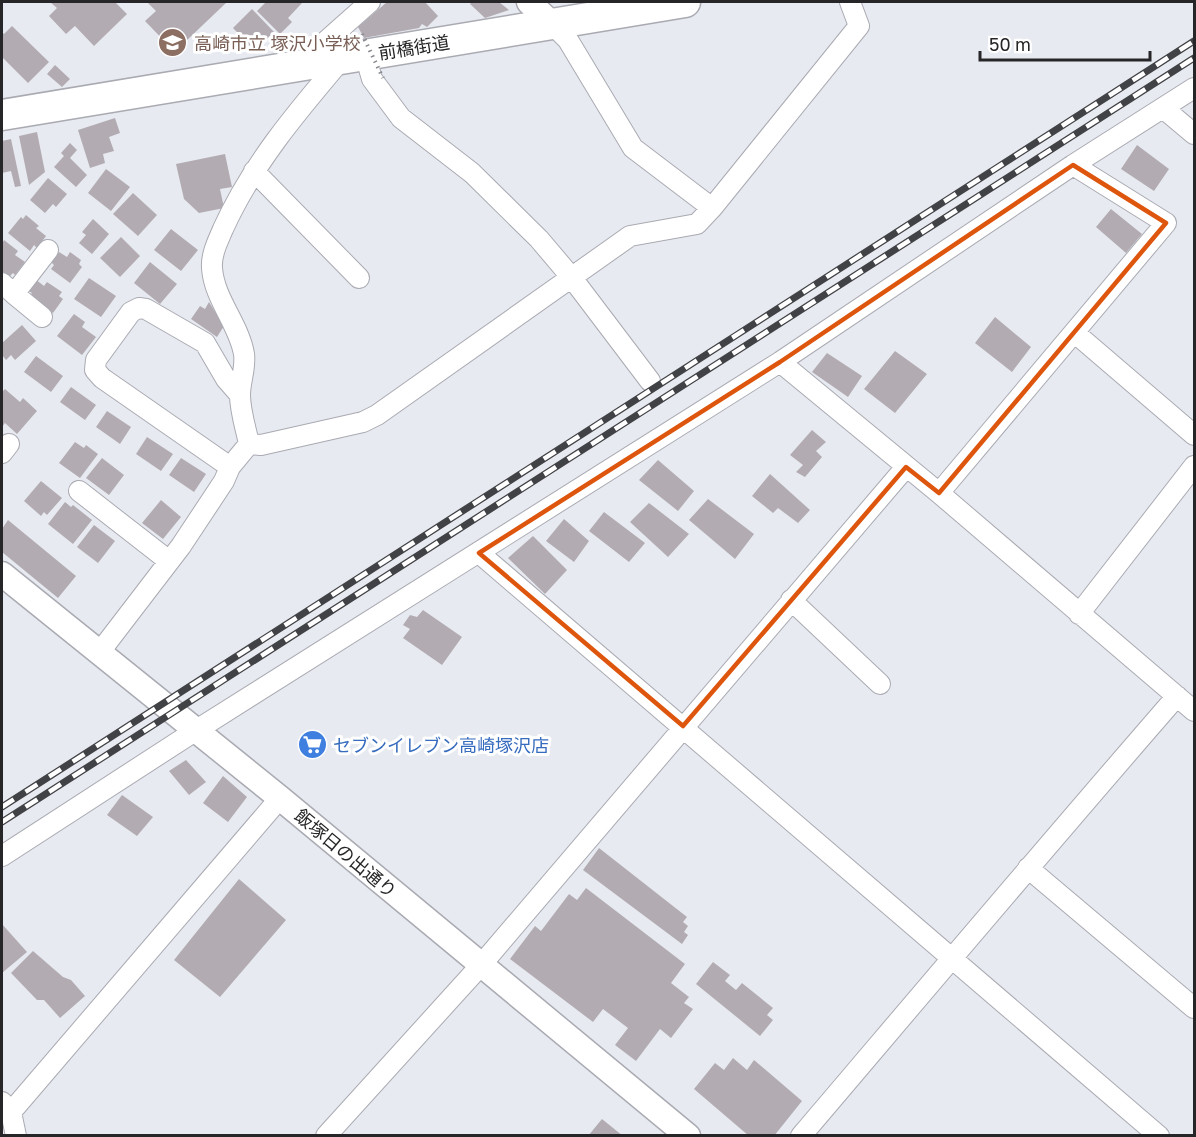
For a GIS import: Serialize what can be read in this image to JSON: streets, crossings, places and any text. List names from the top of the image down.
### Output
{
  "streets": {
    "main road": ["前橋街道"],
    "street": ["飯塚日の出通り"]
  },
  "places": {
    "school or university": ["高崎市立 塚沢小学校"],
    "supermarket": ["セブンイレブン高崎塚沢店"]
  },
  "scale_bar": "50 m"
}
